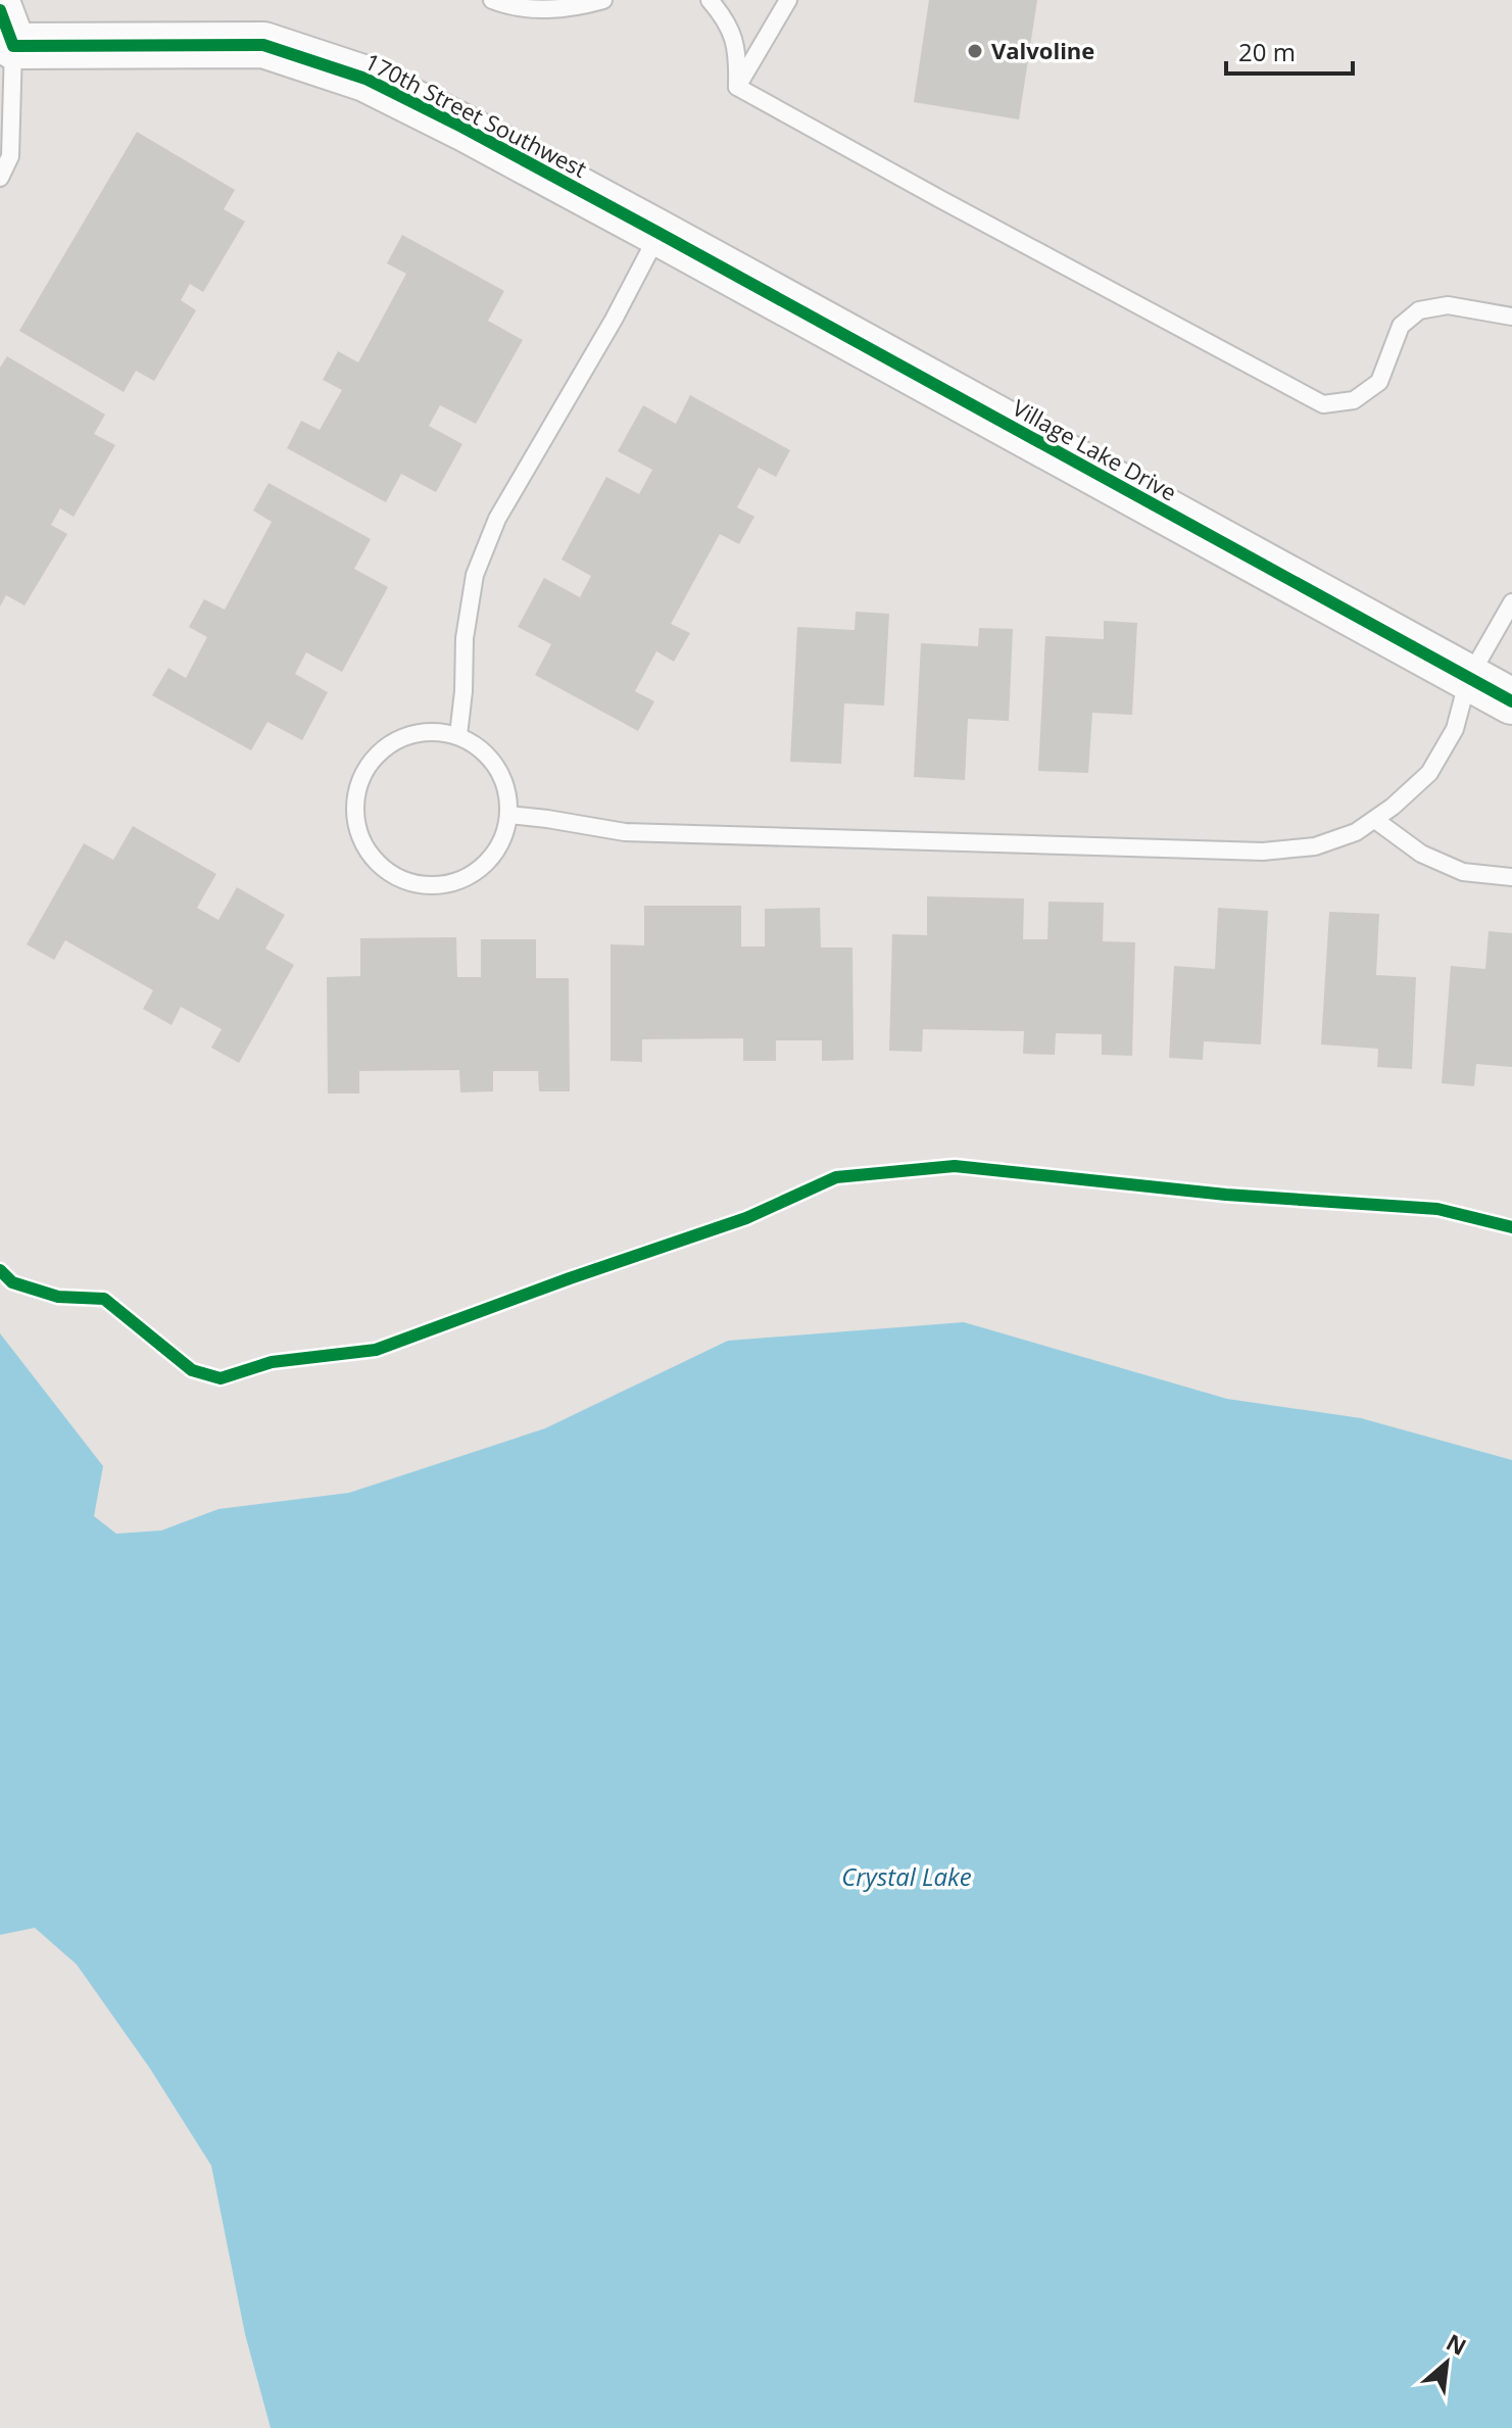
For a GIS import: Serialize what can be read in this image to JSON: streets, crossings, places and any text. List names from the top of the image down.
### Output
{
  "streets": {
    "street": ["170th Street Southwest", "Village Lake Drive"]
  },
  "crossings": [
    ["170th Street Southwest", "Village Lake Drive"]
  ],
  "water": ["Crystal Lake"],
  "places": ["Valvoline"],
  "scale_bar": "20 m",
  "north": "top right"
}
